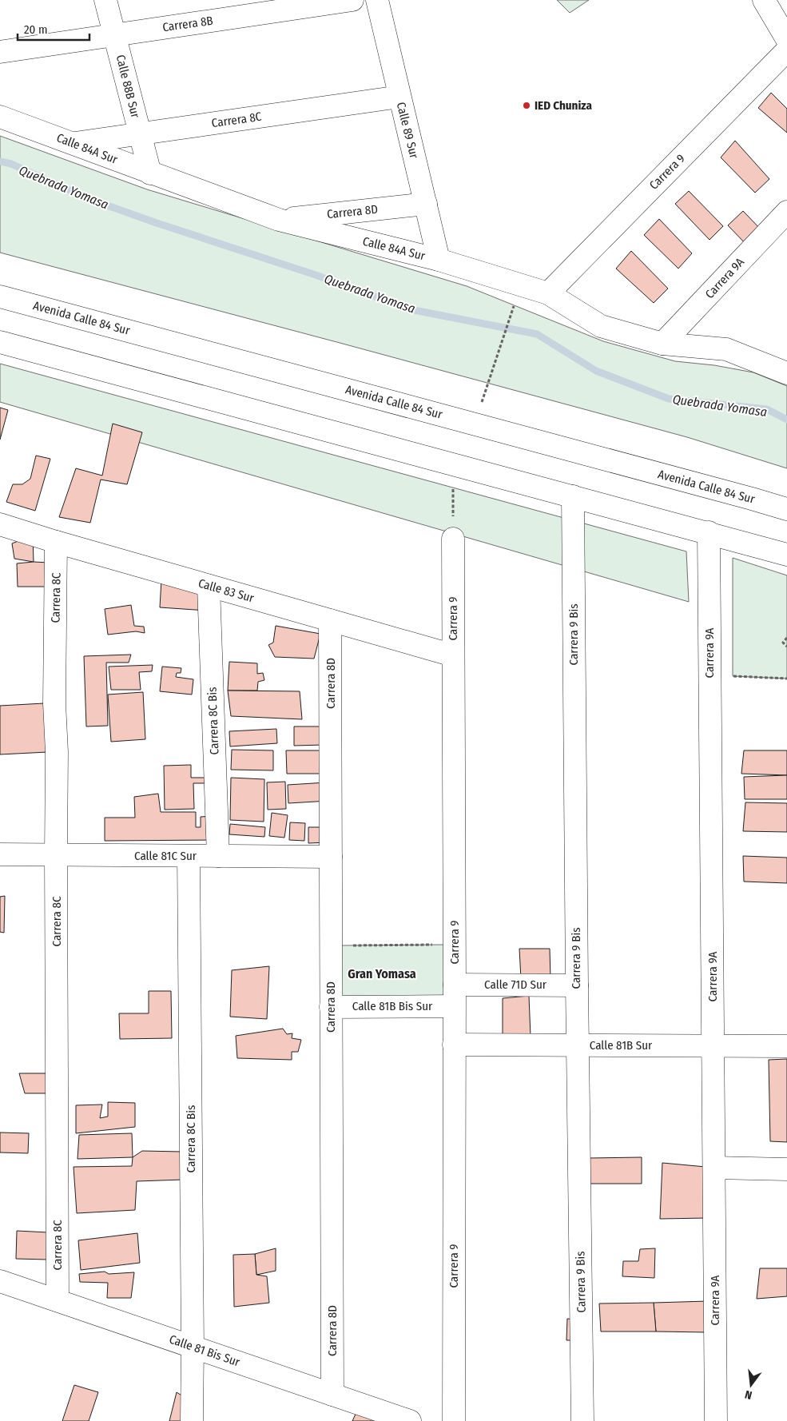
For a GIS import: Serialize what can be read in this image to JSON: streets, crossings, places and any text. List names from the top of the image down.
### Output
{
  "streets": {
    "main road": [
      "Carrera 8B",
      "Calle 88B Sur",
      "Carrera 8C",
      "Calle 89 Sur",
      "Calle 84A Sur",
      "Carrera 9",
      "Carrera 8D",
      "Carrera 9A",
      "Avenida Calle 84 Sur",
      "Calle 83 Sur",
      "Carrera 9 Bis",
      "Carrera 8C Bis",
      "Calle 81C Sur",
      "Calle 71D Sur",
      "Calle 81B Bis Sur",
      "Calle 81B Sur",
      "Calle 81 Bis Sur"
    ]
  },
  "crossings": [
    ["Carrera 8B", "Calle 88B Sur"],
    ["Calle 88B Sur", "Carrera 8C"],
    ["Calle 88B Sur", "Calle 84A Sur"],
    ["Carrera 8C", "Calle 89 Sur"],
    ["Carrera 8C", "Calle 84A Sur"],
    ["Carrera 8C", "Calle 83 Sur"],
    ["Carrera 8C", "Calle 81C Sur"],
    ["Carrera 8C", "Calle 81 Bis Sur"],
    ["Calle 89 Sur", "Calle 84A Sur"],
    ["Calle 89 Sur", "Carrera 8D"],
    ["Calle 84A Sur", "Carrera 9"],
    ["Calle 84A Sur", "Carrera 8D"],
    ["Calle 84A Sur", "Carrera 9A"],
    ["Carrera 9", "Calle 83 Sur"],
    ["Carrera 9", "Calle 71D Sur"],
    ["Carrera 9", "Calle 81B Bis Sur"],
    ["Carrera 9", "Calle 81B Sur"],
    ["Carrera 8D", "Calle 83 Sur"],
    ["Carrera 8D", "Calle 81C Sur"],
    ["Carrera 8D", "Calle 81B Bis Sur"],
    ["Carrera 8D", "Calle 81 Bis Sur"],
    ["Carrera 9A", "Calle 81B Sur"],
    ["Calle 83 Sur", "Carrera 8C Bis"],
    ["Carrera 9 Bis", "Calle 71D Sur"],
    ["Carrera 9 Bis", "Calle 81B Sur"],
    ["Carrera 8C Bis", "Calle 81C Sur"],
    ["Carrera 8C Bis", "Calle 81 Bis Sur"]
  ],
  "districts": ["Gran Yomasa"],
  "water": ["Quebrada Yomasa"],
  "places": ["IED Chuniza"],
  "scale_bar": "20 m",
  "north": "bottom"
}
